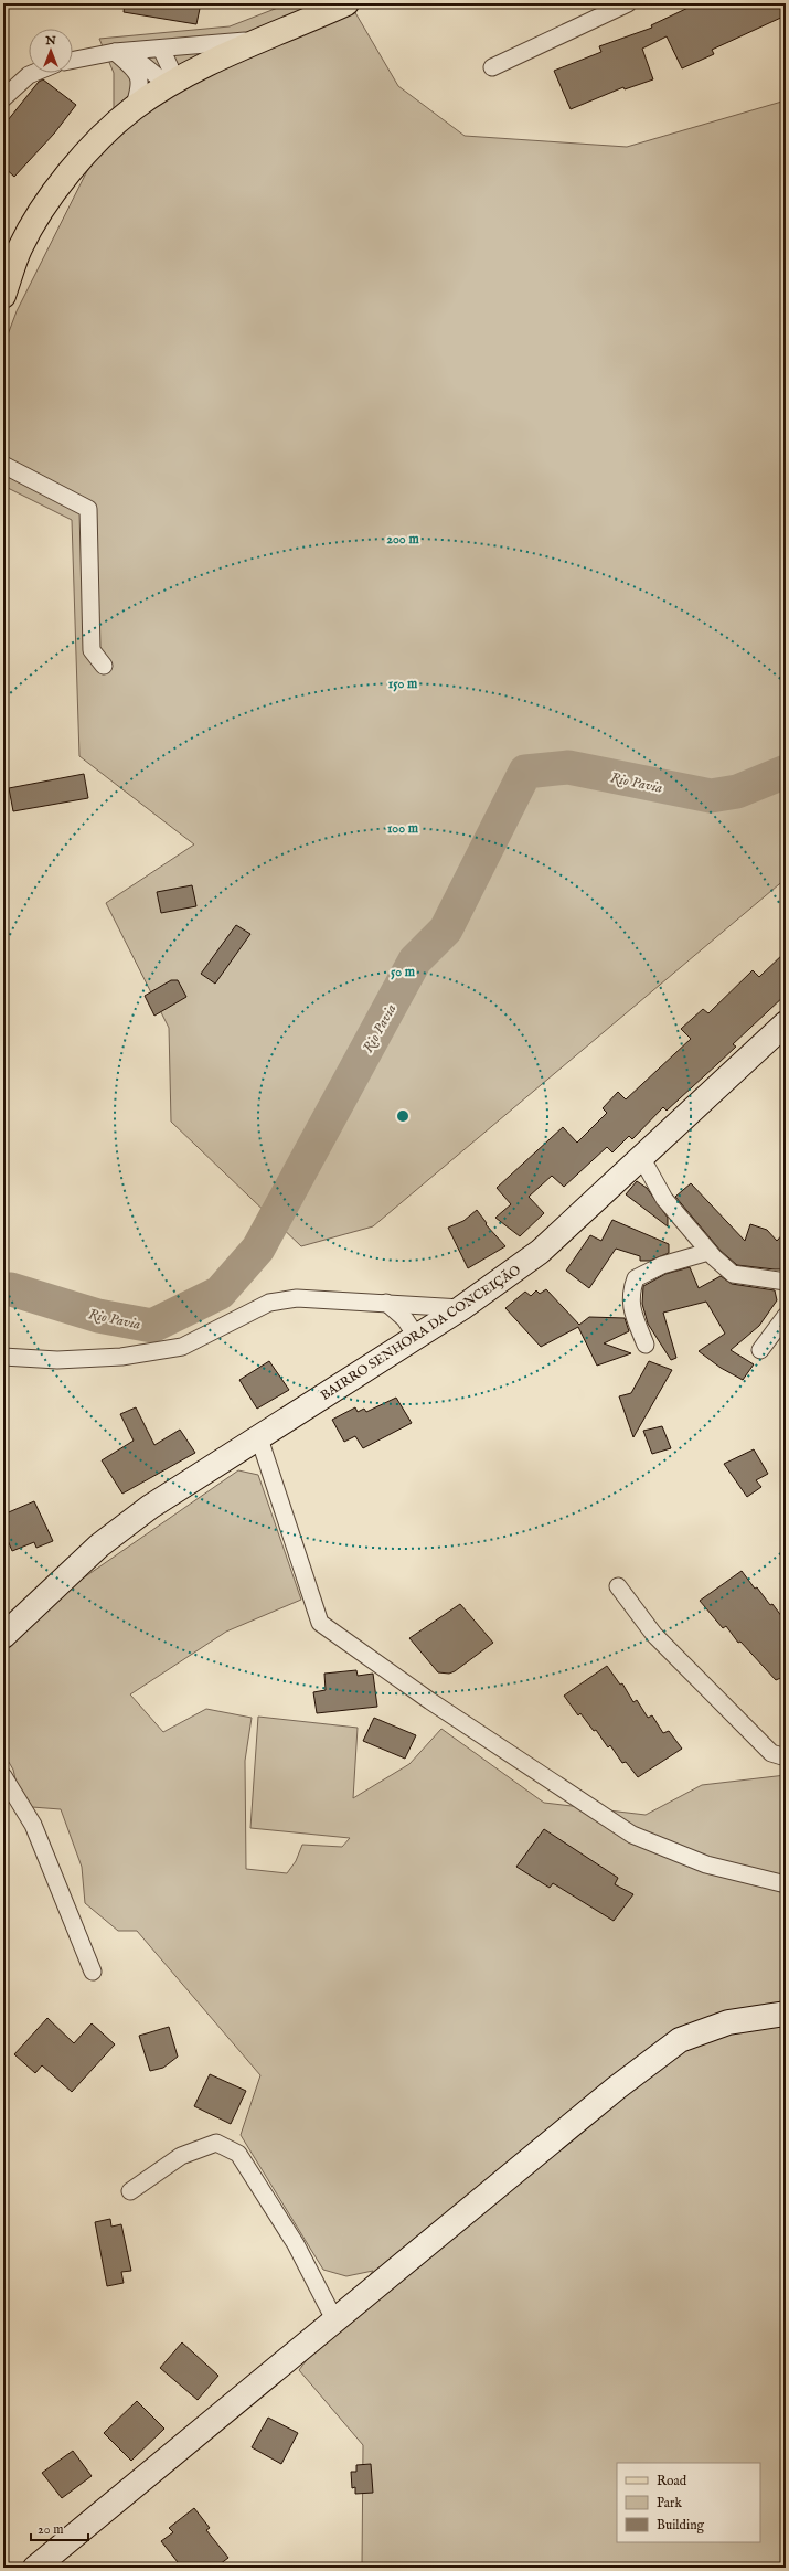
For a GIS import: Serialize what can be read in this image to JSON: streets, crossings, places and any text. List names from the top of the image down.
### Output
{
  "streets": {
    "street": ["BAIRRO SENHORA DA CONCEIÇÃO"]
  },
  "water": ["Rio Pavia"],
  "legend": ["Road", "Park", "Building"],
  "scale_bar": "20 m",
  "north": "top",
  "rings": [
    "200 m",
    "150 m",
    "100 m",
    "50 m"
  ]
}
